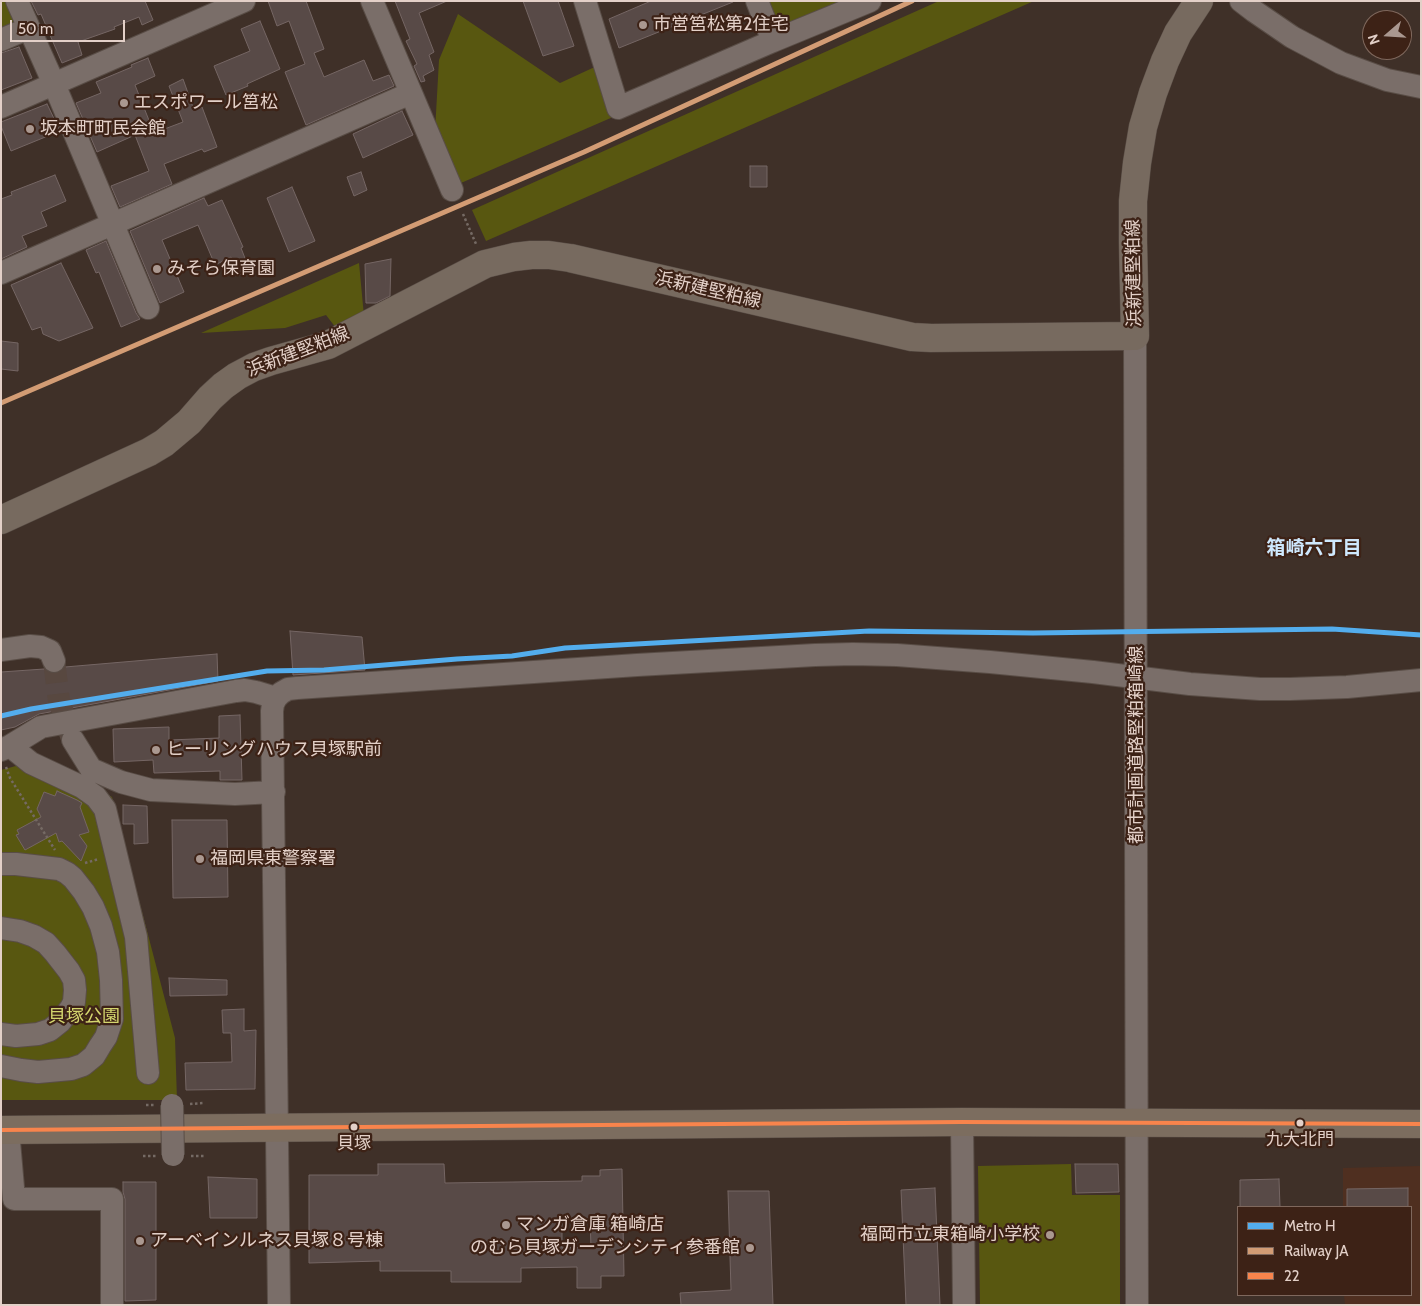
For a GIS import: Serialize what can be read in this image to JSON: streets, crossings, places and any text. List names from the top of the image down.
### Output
{
  "streets": {
    "main road": ["浜新建堅粕線"],
    "street": ["都市計画道路堅粕箱崎線"]
  },
  "crossings": [
    ["浜新建堅粕線", "都市計画道路堅粕箱崎線"]
  ],
  "districts": ["箱崎六丁目"],
  "parks": ["貝塚公園"],
  "places": [
    "市営筥松第2住宅",
    "エスポワール筥松",
    "坂本町町民会館",
    "みそら保育園",
    "ヒーリングハウス貝塚駅前",
    "福岡県東警察署",
    "九大北門",
    "貝塚",
    "マンガ倉庫 箱崎店",
    "福岡市立東箱崎小学校",
    "アーベインルネス貝塚８号棟",
    "のむら貝塚ガーデンシティ参番館"
  ],
  "lines": ["rail line JA", "metro line H", "transit line 22"],
  "legend": ["Metro H", "Railway JA", "22"],
  "scale_bar": "50 m",
  "north": "left"
}
